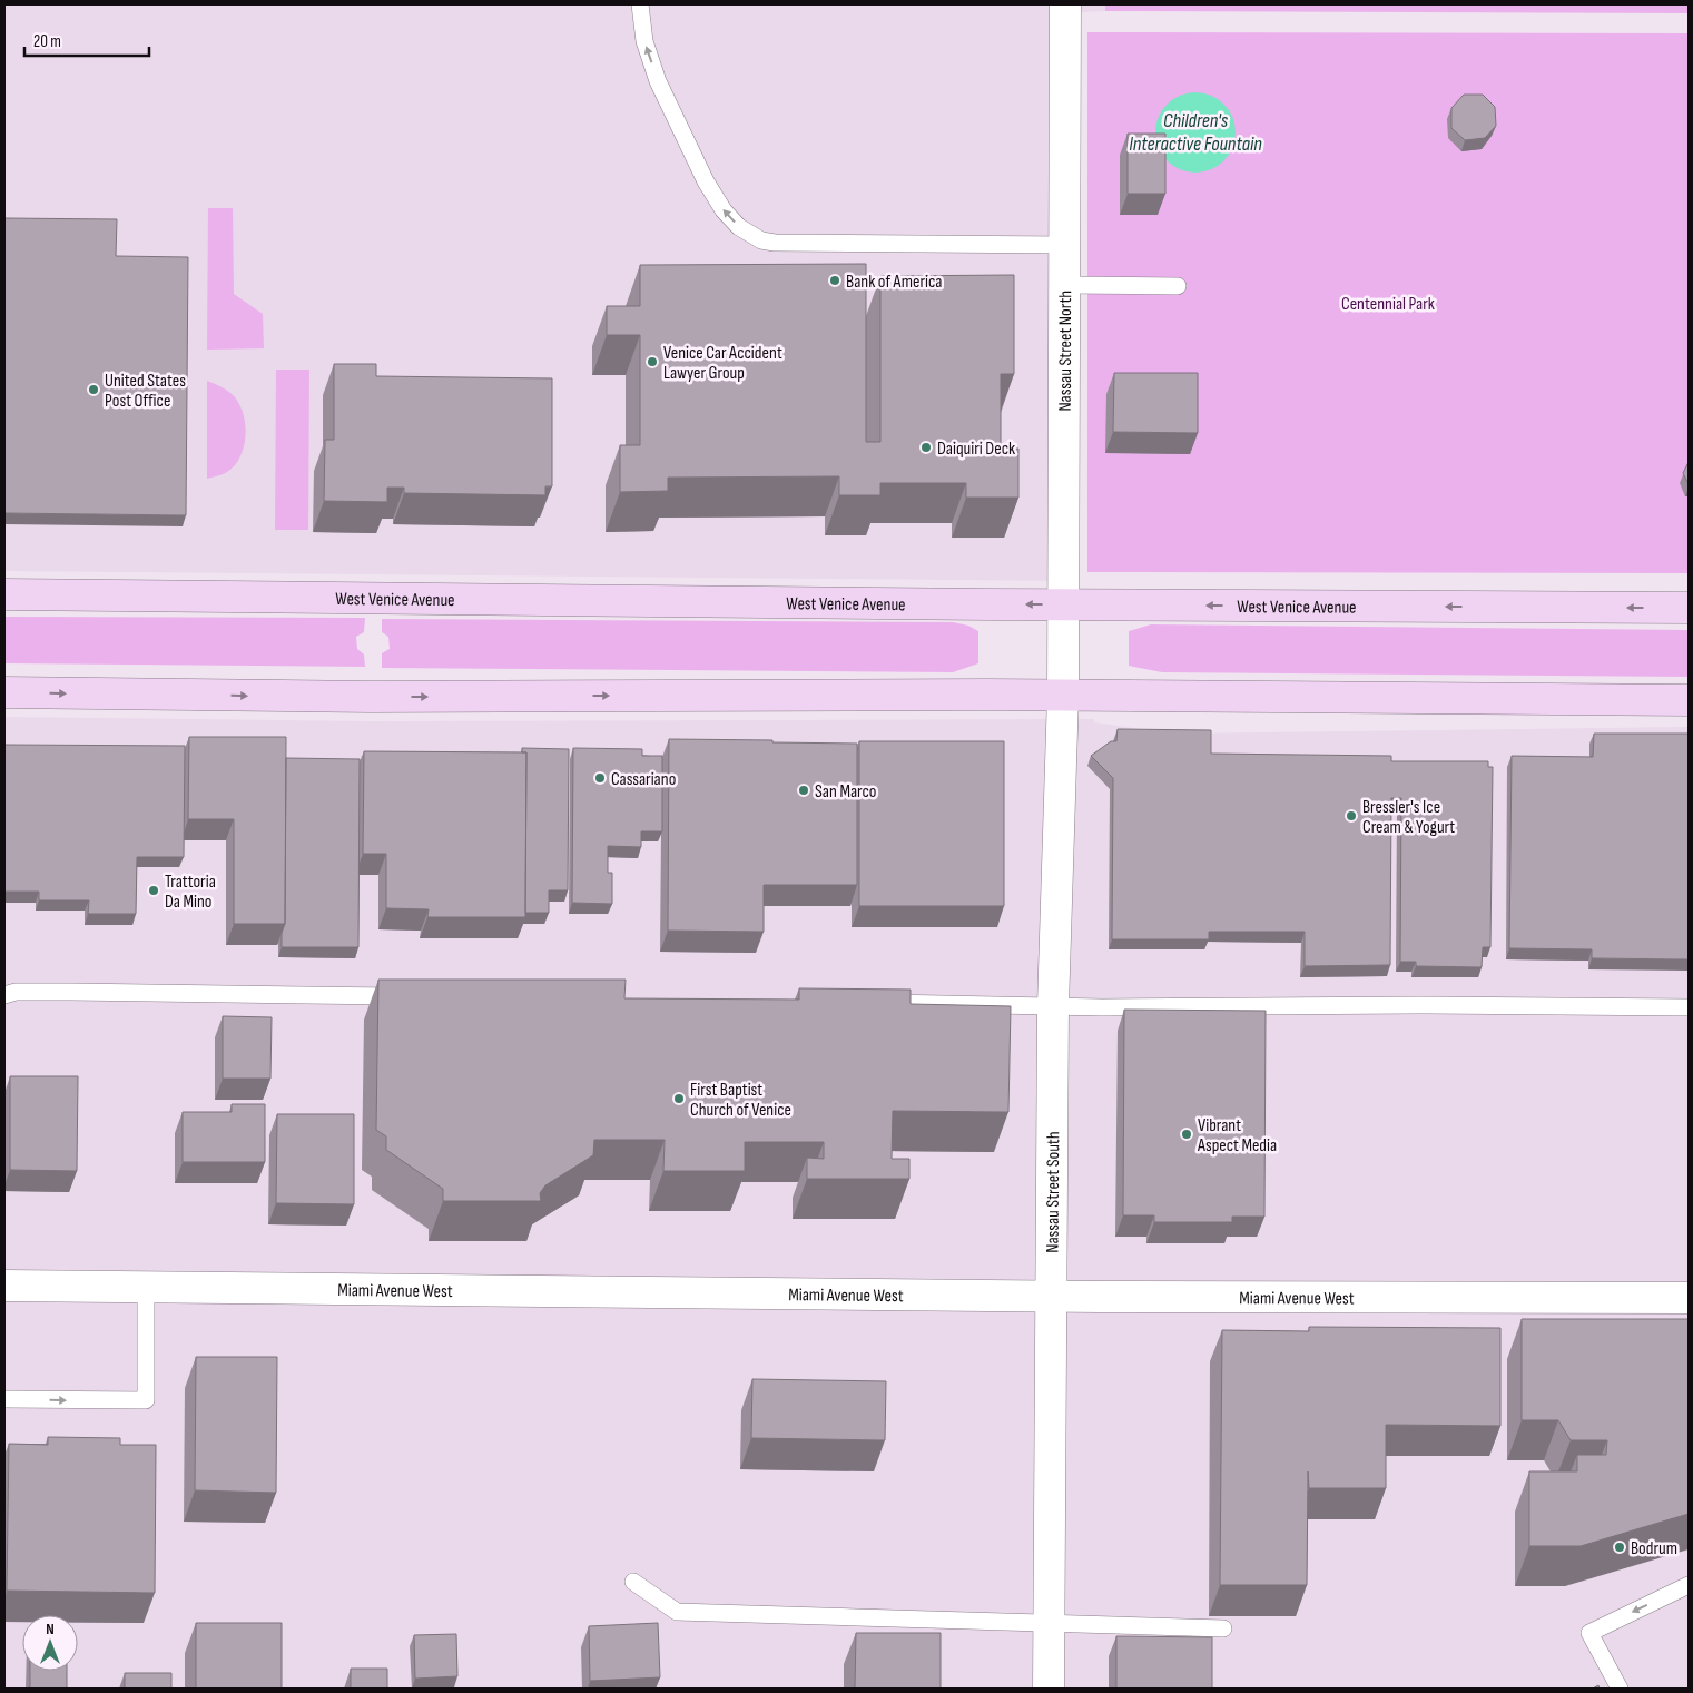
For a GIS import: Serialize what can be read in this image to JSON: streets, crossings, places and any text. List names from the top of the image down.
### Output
{
  "streets": {
    "street": [
      "Nassau Street North",
      "West Venice Avenue",
      "Nassau Street South",
      "Miami Avenue West"
    ]
  },
  "crossings": [
    ["Nassau Street North", "West Venice Avenue"],
    ["Nassau Street North", "Nassau Street South"],
    ["Nassau Street South", "Miami Avenue West"]
  ],
  "water": ["Children's Interactive Fountain"],
  "parks": ["Centennial Park"],
  "places": [
    "Bank of America",
    "Venice Car Accident Lawyer Group",
    "United States Post Office",
    "Daiquiri Deck",
    "Cassariano",
    "San Marco",
    "Bressler's Ice Cream & Yogurt",
    "Trattoria Da Mino",
    "First Baptist Church of Venice",
    "Vibrant Aspect Media",
    "Bodrum"
  ],
  "scale_bar": "20 m",
  "north": "top"
}
